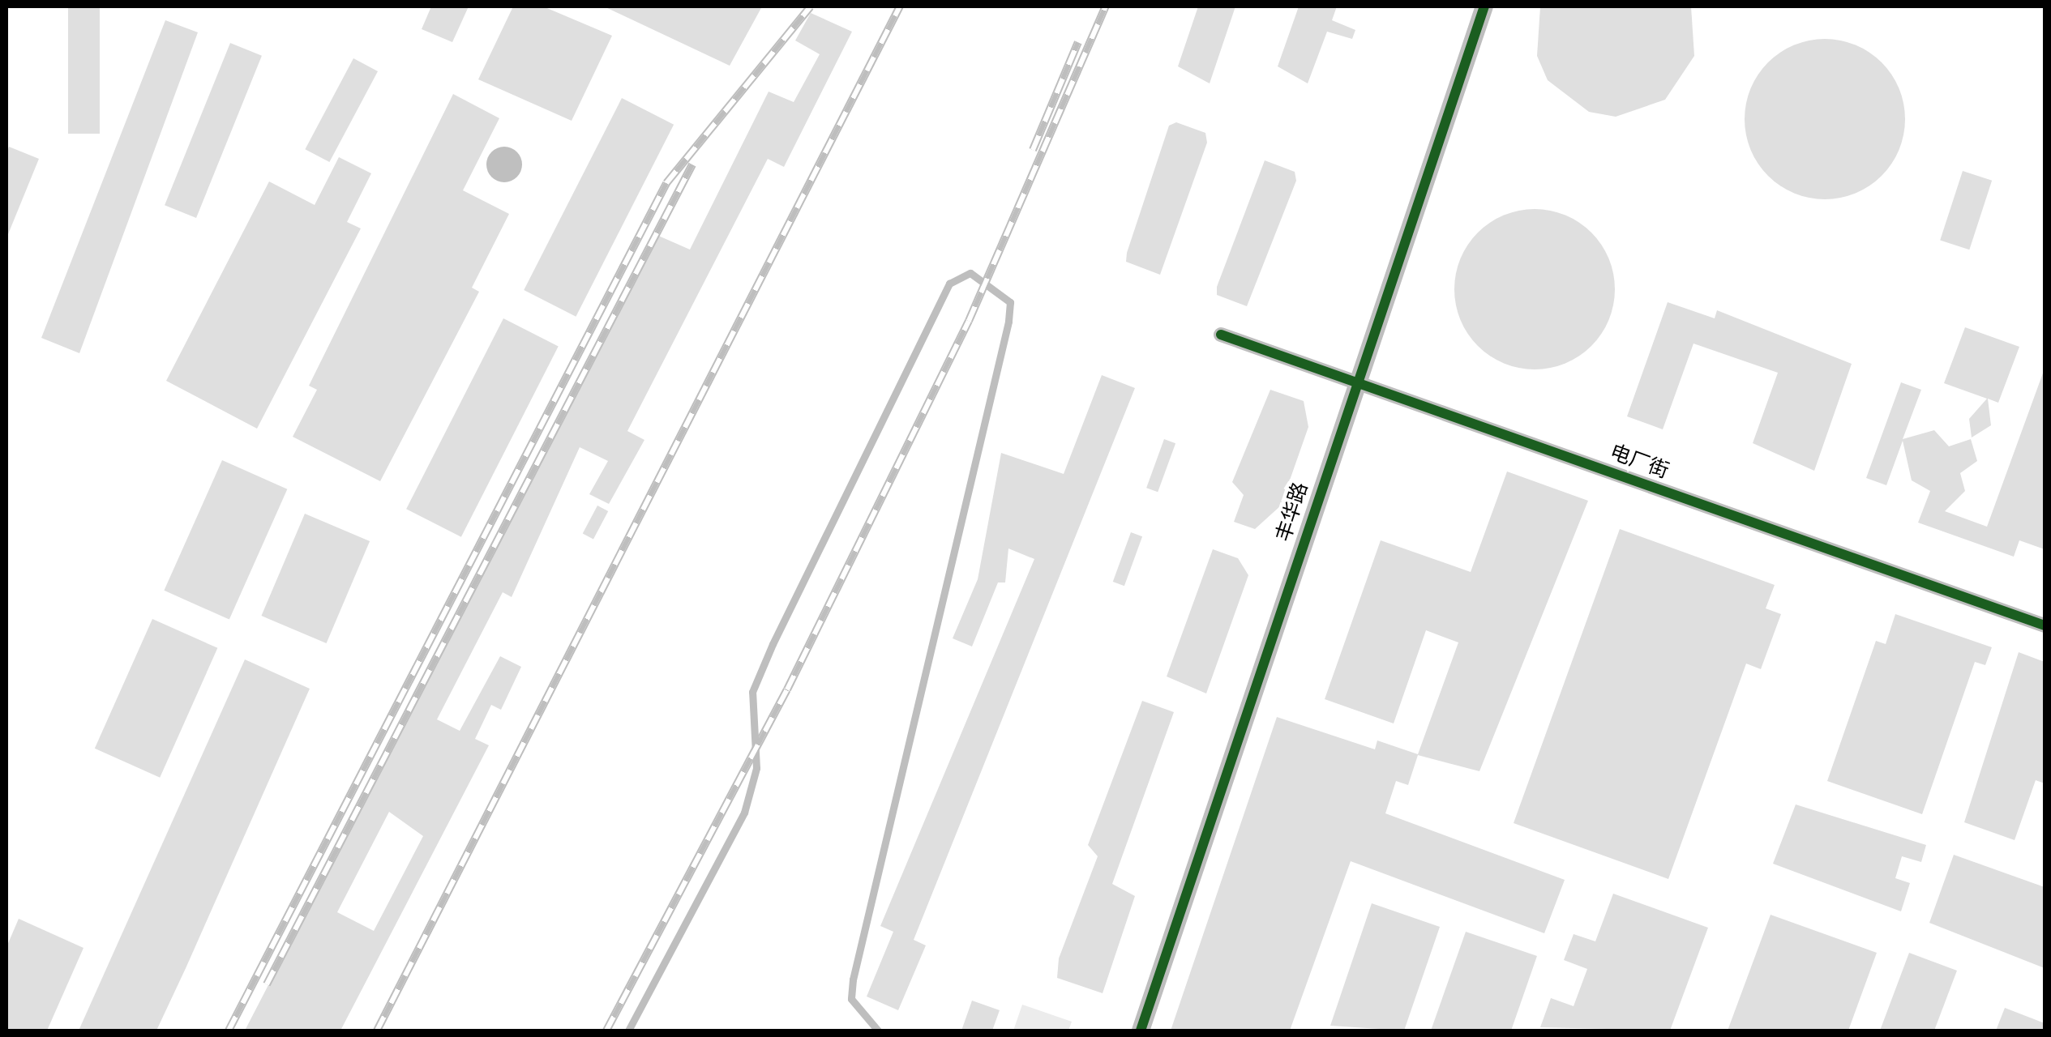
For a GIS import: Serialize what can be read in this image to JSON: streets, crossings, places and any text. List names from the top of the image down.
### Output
{
  "streets": {
    "street": ["电厂街", "丰华路"]
  },
  "crossings": [
    ["电厂街", "丰华路"]
  ]
}
